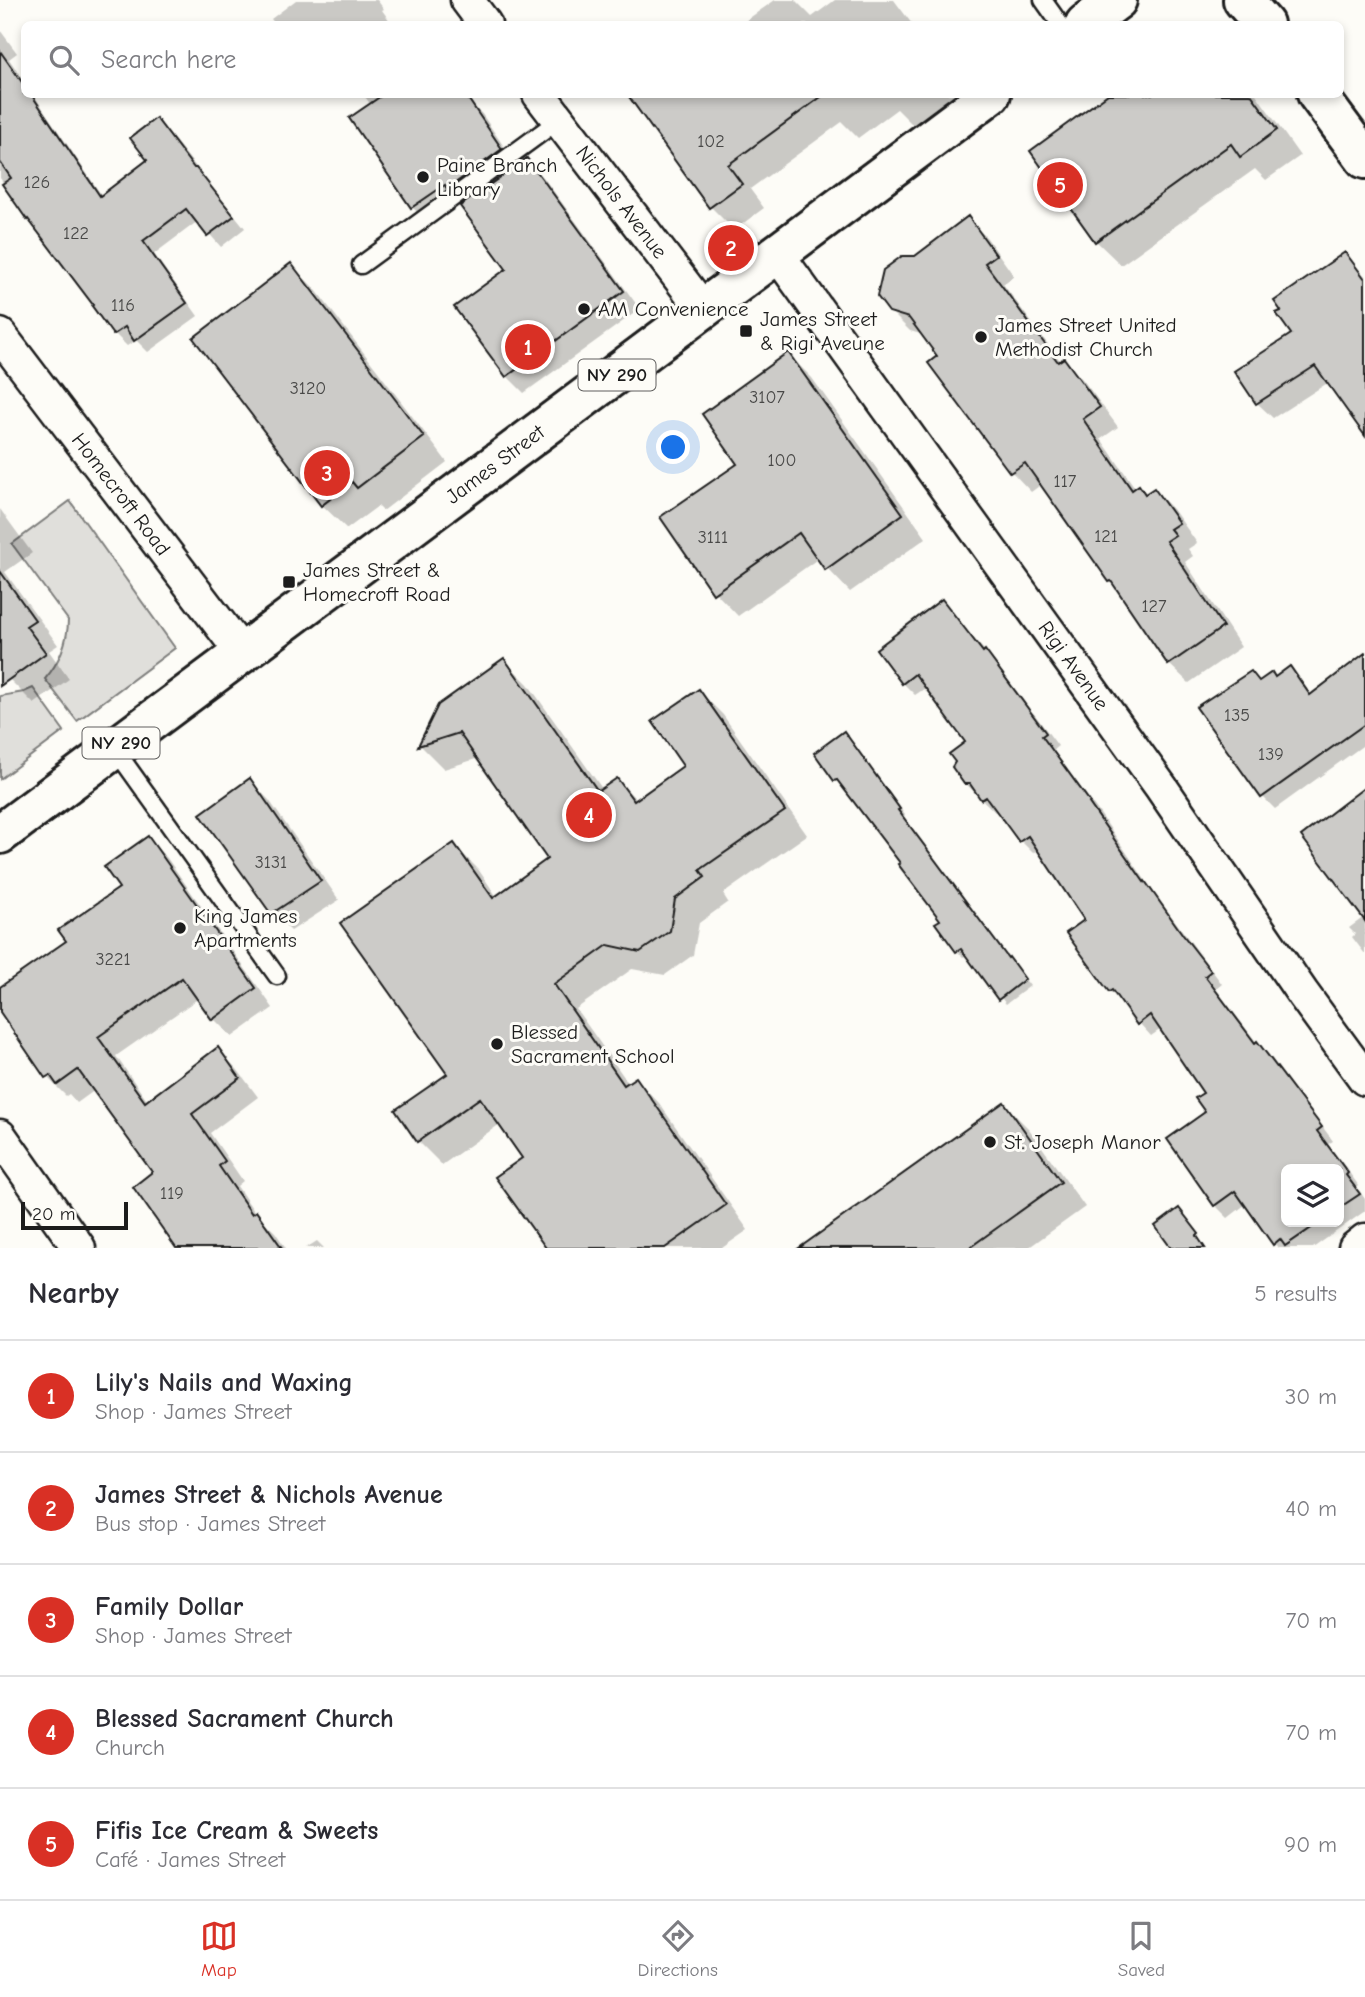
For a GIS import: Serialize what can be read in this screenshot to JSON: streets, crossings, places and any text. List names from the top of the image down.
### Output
{
  "streets": {
    "main road": ["NY 290", "James Street"],
    "street": ["Nichols Avenue", "Homecroft Road", "Rigi Avenue"]
  },
  "crossings": [
    ["Nichols Avenue", "James Street"],
    ["James Street", "Homecroft Road"],
    ["James Street", "Rigi Avenue"]
  ],
  "places": {
    "other": [
      "Paine Branch Library",
      "AM Convenience",
      "James Street United Methodist Church",
      "King James Apartments",
      "Blessed Sacrament School",
      "St. Joseph Manor"
    ],
    "transit": ["James Street & Rigi Aveune", "James Street & Homecroft Road"]
  },
  "house_numbers": [
    "102",
    "126",
    "122",
    "116",
    "3120",
    "3107",
    "100",
    "117",
    "121",
    "3111",
    "127",
    "135",
    "139",
    "3131",
    "3221",
    "119"
  ],
  "scale_bar": "20 m",
  "page": {
    "search": "Search here",
    "pins": [
      "5",
      "2",
      "1",
      "3",
      "4"
    ],
    "scale": "20 m",
    "heading": ["Nearby", "5 results"],
    "list": [
      {
        "mark": "1",
        "name": "Lily's Nails and Waxing",
        "note": "Shop · James Street",
        "value": "30 m"
      },
      {
        "mark": "2",
        "name": "James Street & Nichols Avenue",
        "note": "Bus stop · James Street",
        "value": "40 m"
      },
      {
        "mark": "3",
        "name": "Family Dollar",
        "note": "Shop · James Street",
        "value": "70 m"
      },
      {
        "mark": "4",
        "name": "Blessed Sacrament Church",
        "note": "Church",
        "value": "70 m"
      },
      {
        "mark": "5",
        "name": "Fifis Ice Cream & Sweets",
        "note": "Café · James Street",
        "value": "90 m"
      }
    ],
    "nav": ["Map", "Directions", "Saved"]
  }
}
